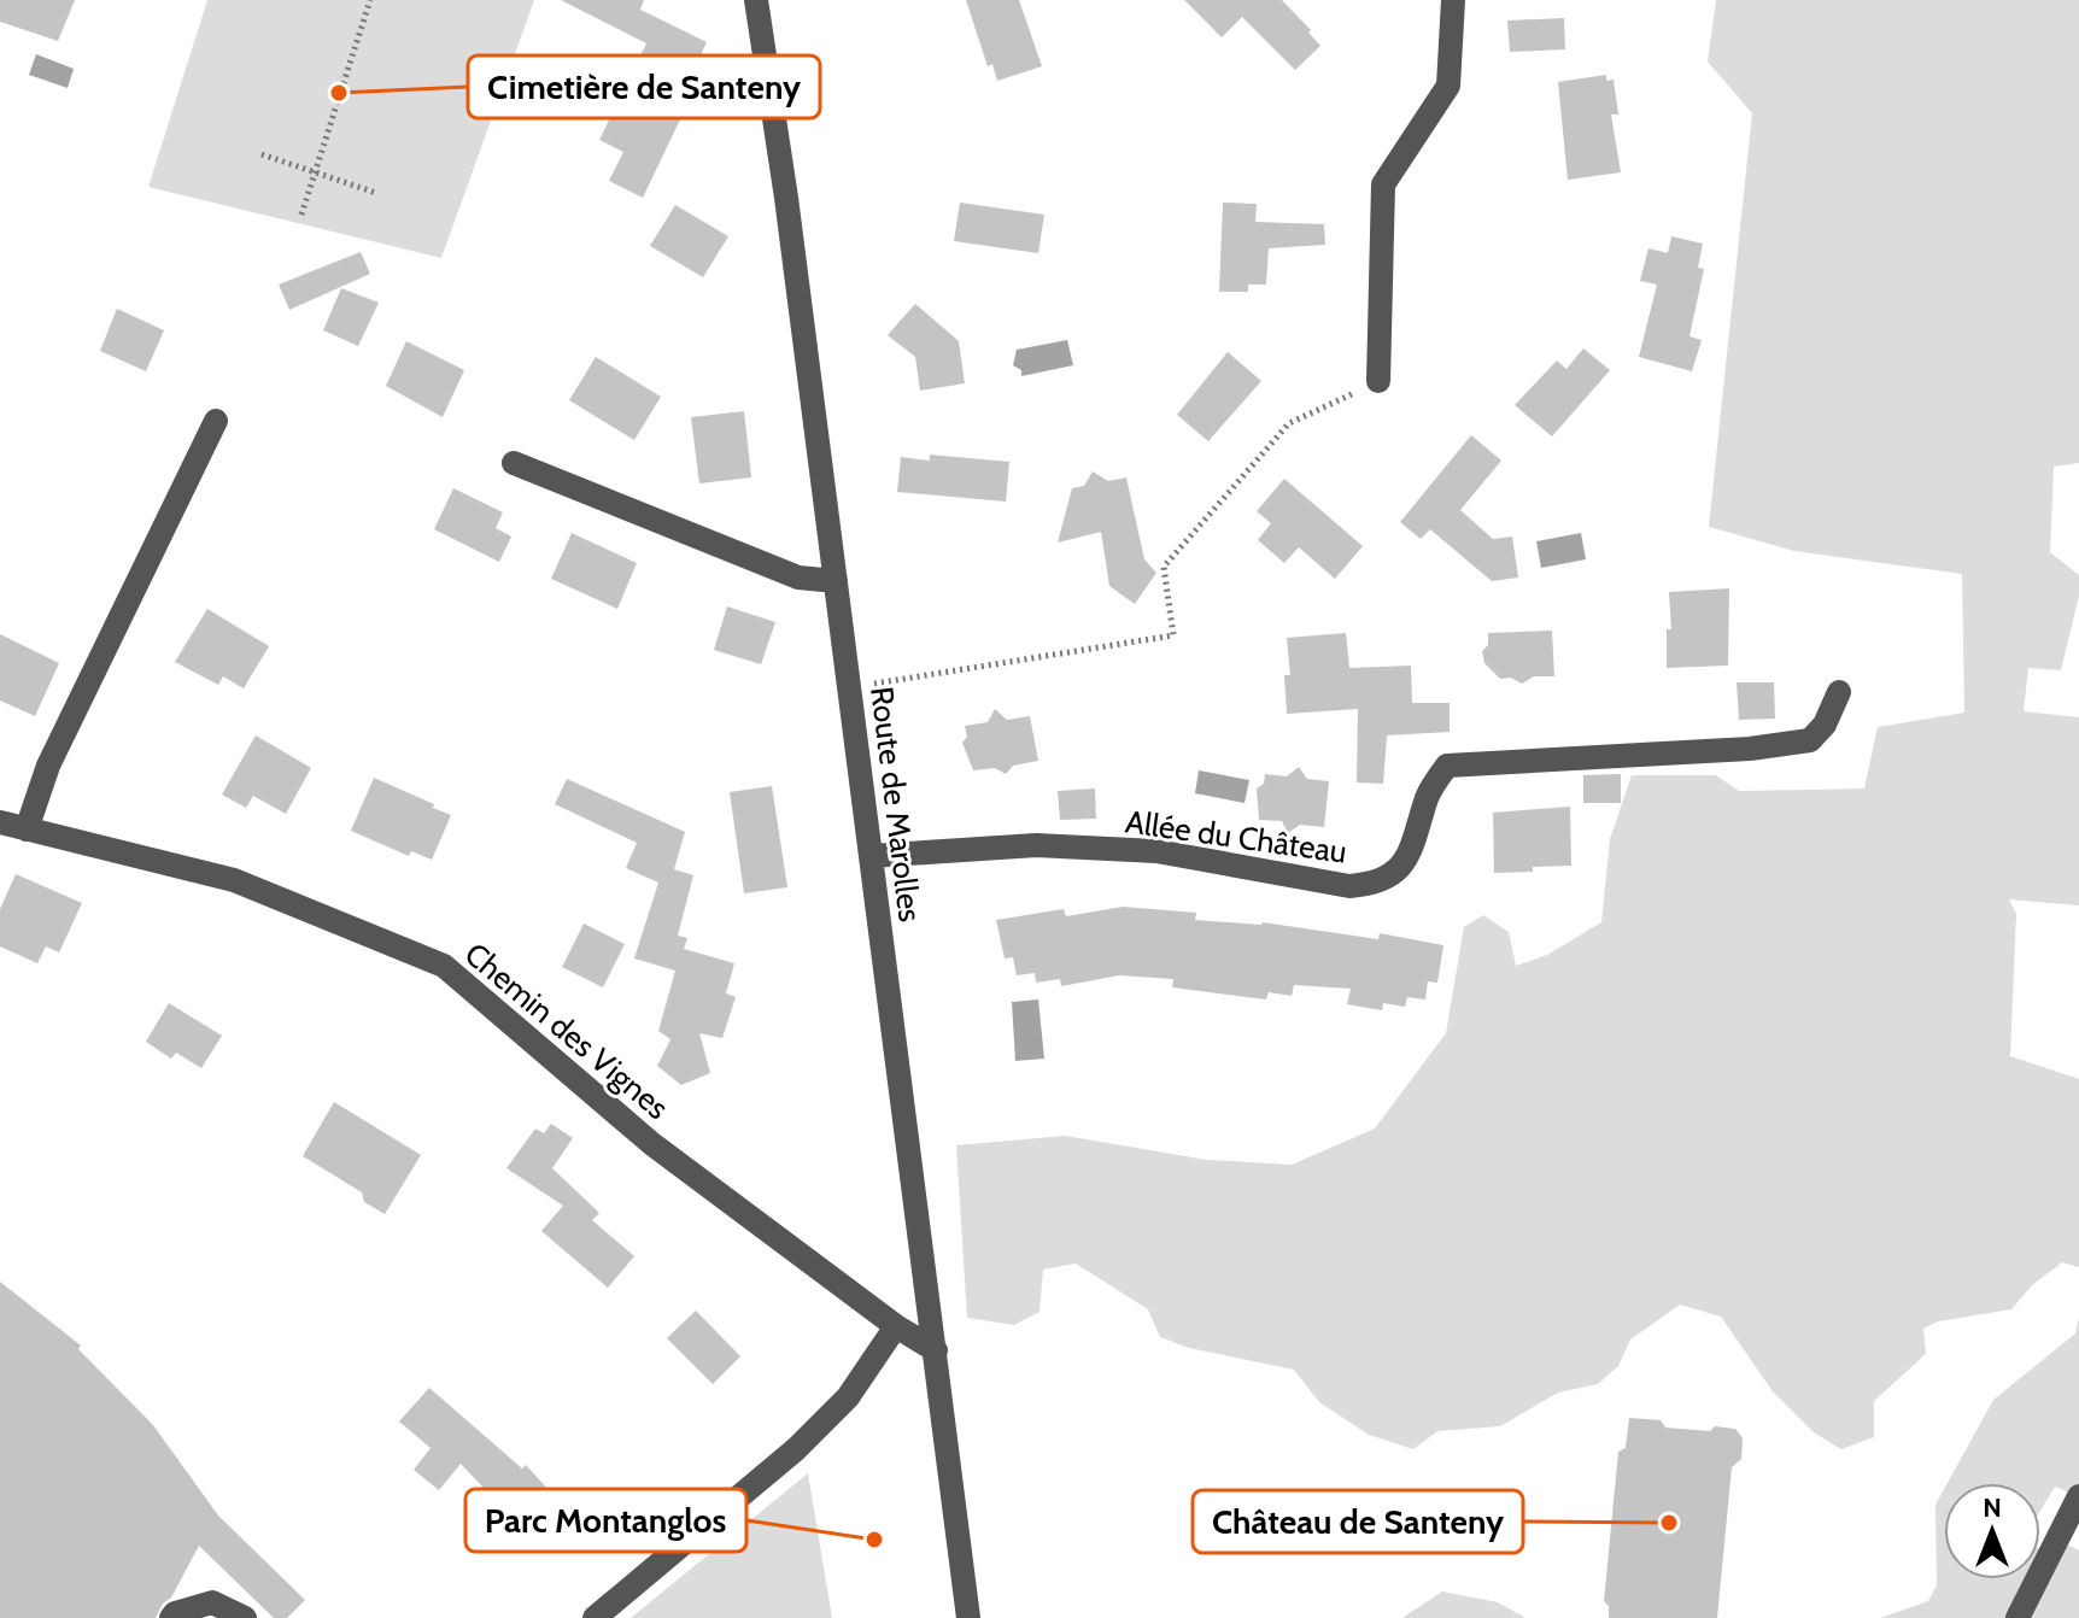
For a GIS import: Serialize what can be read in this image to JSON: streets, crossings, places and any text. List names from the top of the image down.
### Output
{
  "streets": {
    "street": ["Route de Marolles", "Allée du Château", "Chemin des Vignes"]
  },
  "crossings": [
    ["Route de Marolles", "Allée du Château"],
    ["Route de Marolles", "Chemin des Vignes"]
  ],
  "places": ["Cimetière de Santeny", "Château de Santeny", "Parc Montanglos"],
  "north": "top"
}
